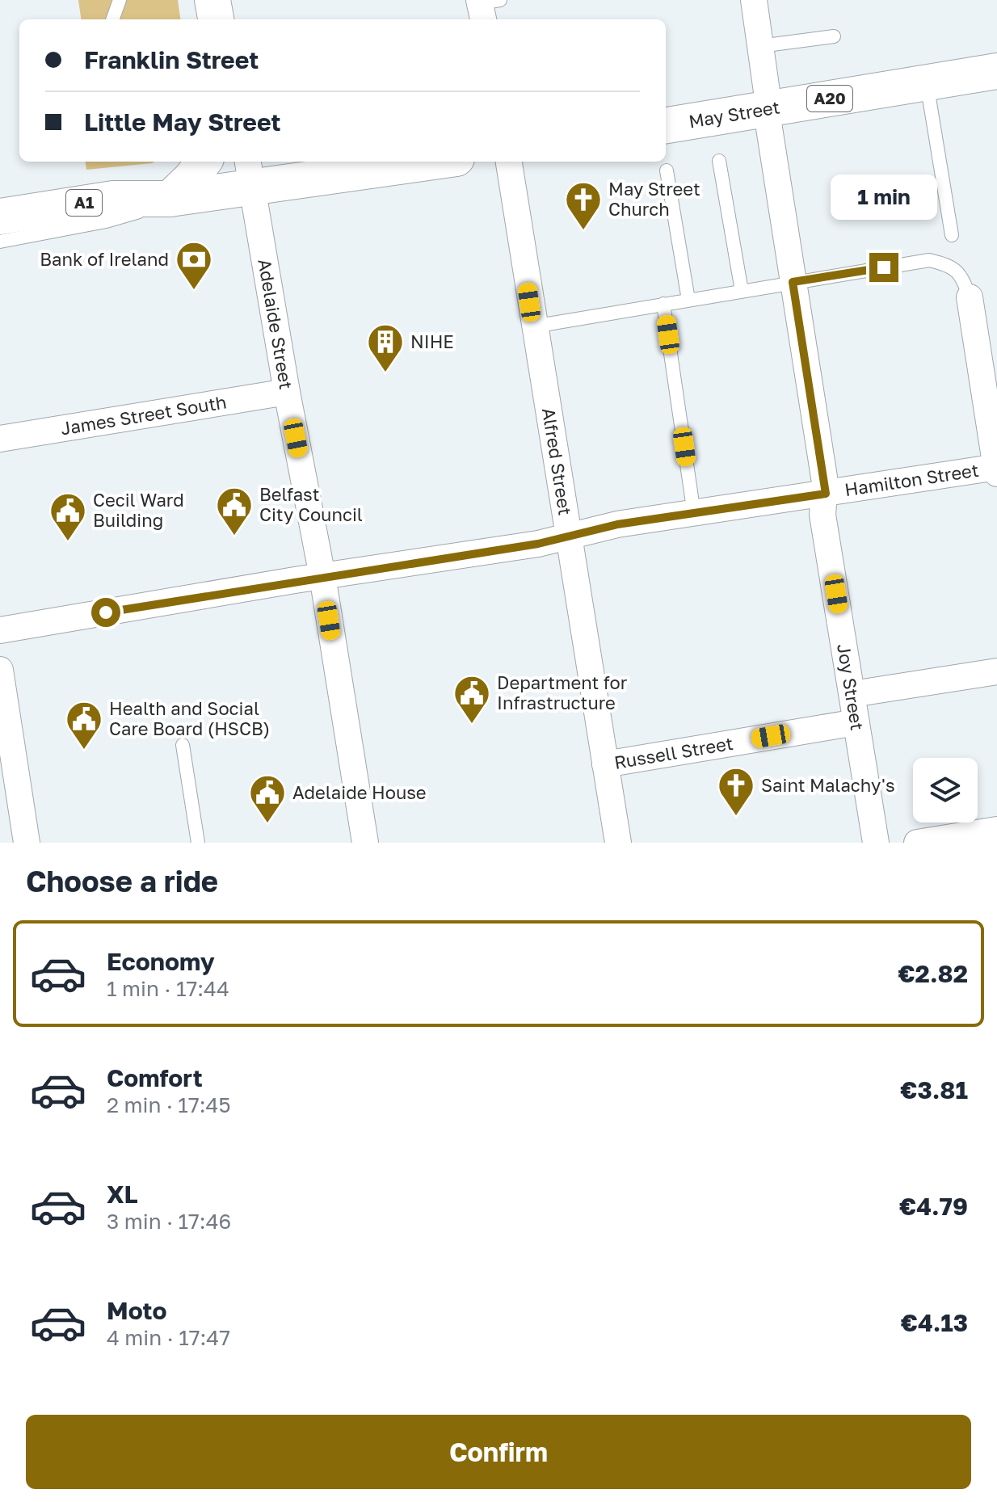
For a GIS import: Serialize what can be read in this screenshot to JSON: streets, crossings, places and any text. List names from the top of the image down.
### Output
{
  "streets": {
    "main road": ["A20", "May Street", "A1"],
    "street": [
      "Adelaide Street",
      "James Street South",
      "Alfred Street",
      "Hamilton Street",
      "Joy Street",
      "Russell Street"
    ]
  },
  "crossings": [
    ["May Street", "Joy Street"],
    ["Adelaide Street", "James Street South"],
    ["Adelaide Street", "Hamilton Street"],
    ["Alfred Street", "Hamilton Street"],
    ["Alfred Street", "Russell Street"],
    ["Hamilton Street", "Joy Street"],
    ["Joy Street", "Russell Street"]
  ],
  "places": {
    "church": ["May Street Church", "Saint Malachy's"],
    "bank": ["Bank of Ireland"],
    "building": ["NIHE"],
    "public building": [
      "Belfast City Council",
      "Cecil Ward Building",
      "Department for Infrastructure",
      "Health and Social Care Board (HSCB)",
      "Adelaide House"
    ]
  },
  "page": {
    "banner": ["Franklin Street", "Little May Street"],
    "bubble": "1 min",
    "heading": "Choose a ride",
    "list": [
      {
        "name": "Economy",
        "note": "1 min · 17:44",
        "value": "€2.82"
      },
      {
        "name": "Comfort",
        "note": "2 min · 17:45",
        "value": "€3.81"
      },
      {
        "name": "XL",
        "note": "3 min · 17:46",
        "value": "€4.79"
      },
      {
        "name": "Moto",
        "note": "4 min · 17:47",
        "value": "€4.13"
      }
    ],
    "buttons": "Confirm"
  }
}
